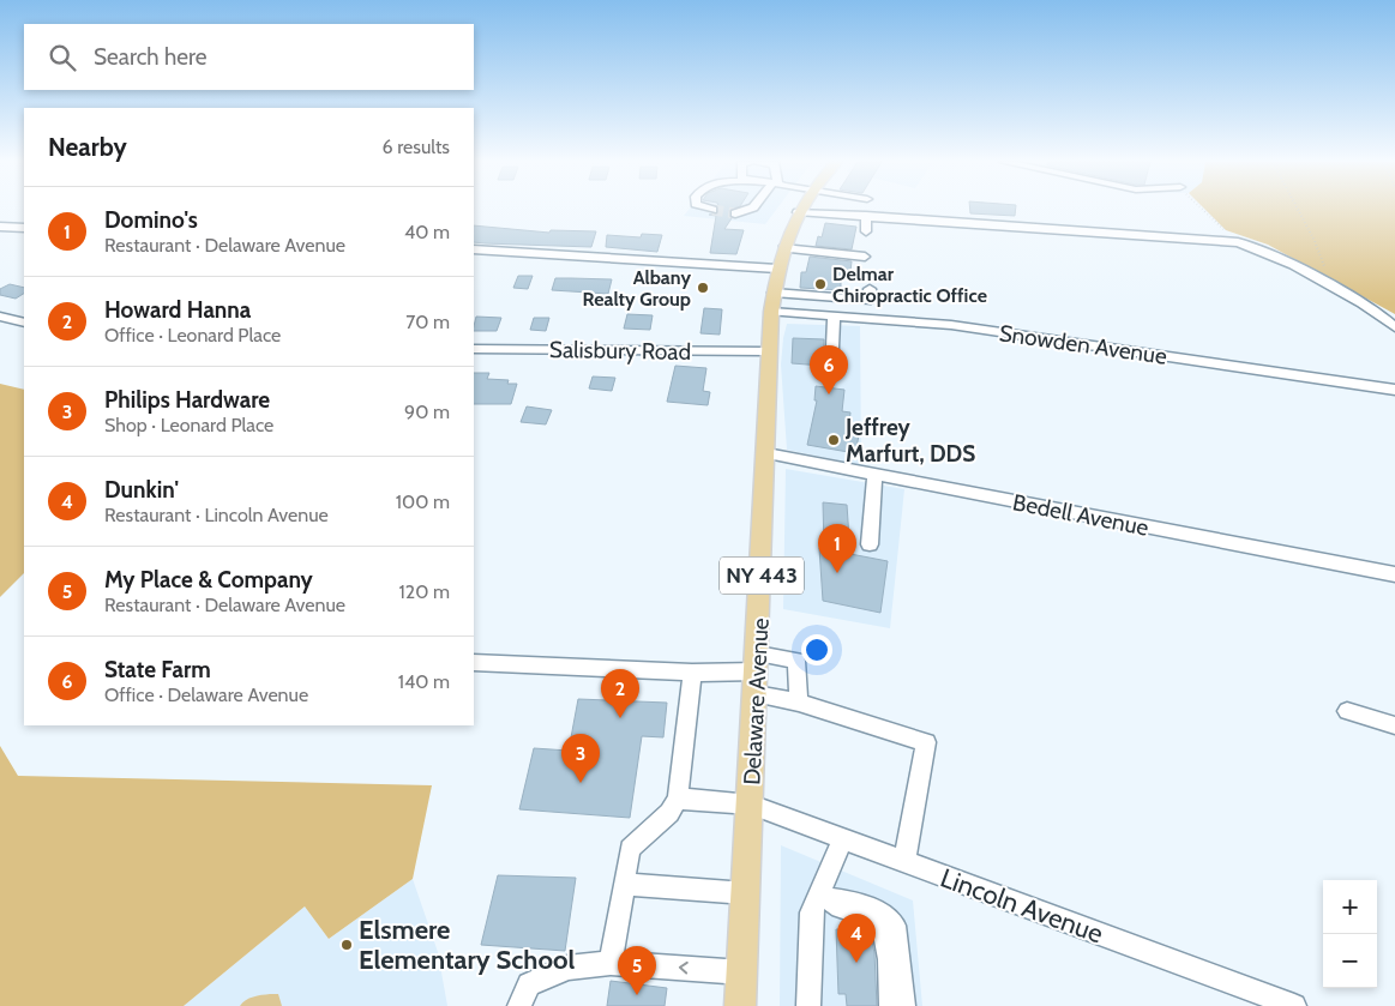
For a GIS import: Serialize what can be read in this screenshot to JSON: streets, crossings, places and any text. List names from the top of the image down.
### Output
{
  "streets": {
    "main road": ["NY 443", "Delaware Avenue"],
    "street": [
      "Snowden Avenue",
      "Salisbury Road",
      "Bedell Avenue",
      "Lincoln Avenue"
    ]
  },
  "crossings": [
    ["Snowden Avenue", "Delaware Avenue"],
    ["Salisbury Road", "Delaware Avenue"],
    ["Bedell Avenue", "Delaware Avenue"],
    ["Delaware Avenue", "Lincoln Avenue"]
  ],
  "places": [
    "Delmar Chiropractic Office",
    "Albany Realty Group",
    "Jeffrey Marfurt, DDS",
    "Elsmere Elementary School"
  ],
  "page": {
    "search": "Search here",
    "heading": ["Nearby", "6 results"],
    "list": [
      {
        "mark": "1",
        "name": "Domino's",
        "note": "Restaurant · Delaware Avenue",
        "value": "40 m"
      },
      {
        "mark": "2",
        "name": "Howard Hanna",
        "note": "Office · Leonard Place",
        "value": "70 m"
      },
      {
        "mark": "3",
        "name": "Philips Hardware",
        "note": "Shop · Leonard Place",
        "value": "90 m"
      },
      {
        "mark": "4",
        "name": "Dunkin'",
        "note": "Restaurant · Lincoln Avenue",
        "value": "100 m"
      },
      {
        "mark": "5",
        "name": "My Place & Company",
        "note": "Restaurant · Delaware Avenue",
        "value": "120 m"
      },
      {
        "mark": "6",
        "name": "State Farm",
        "note": "Office · Delaware Avenue",
        "value": "140 m"
      }
    ],
    "pins": [
      "6",
      "1",
      "2",
      "3",
      "4",
      "5"
    ],
    "map_buttons": ["+", "−"]
  }
}
